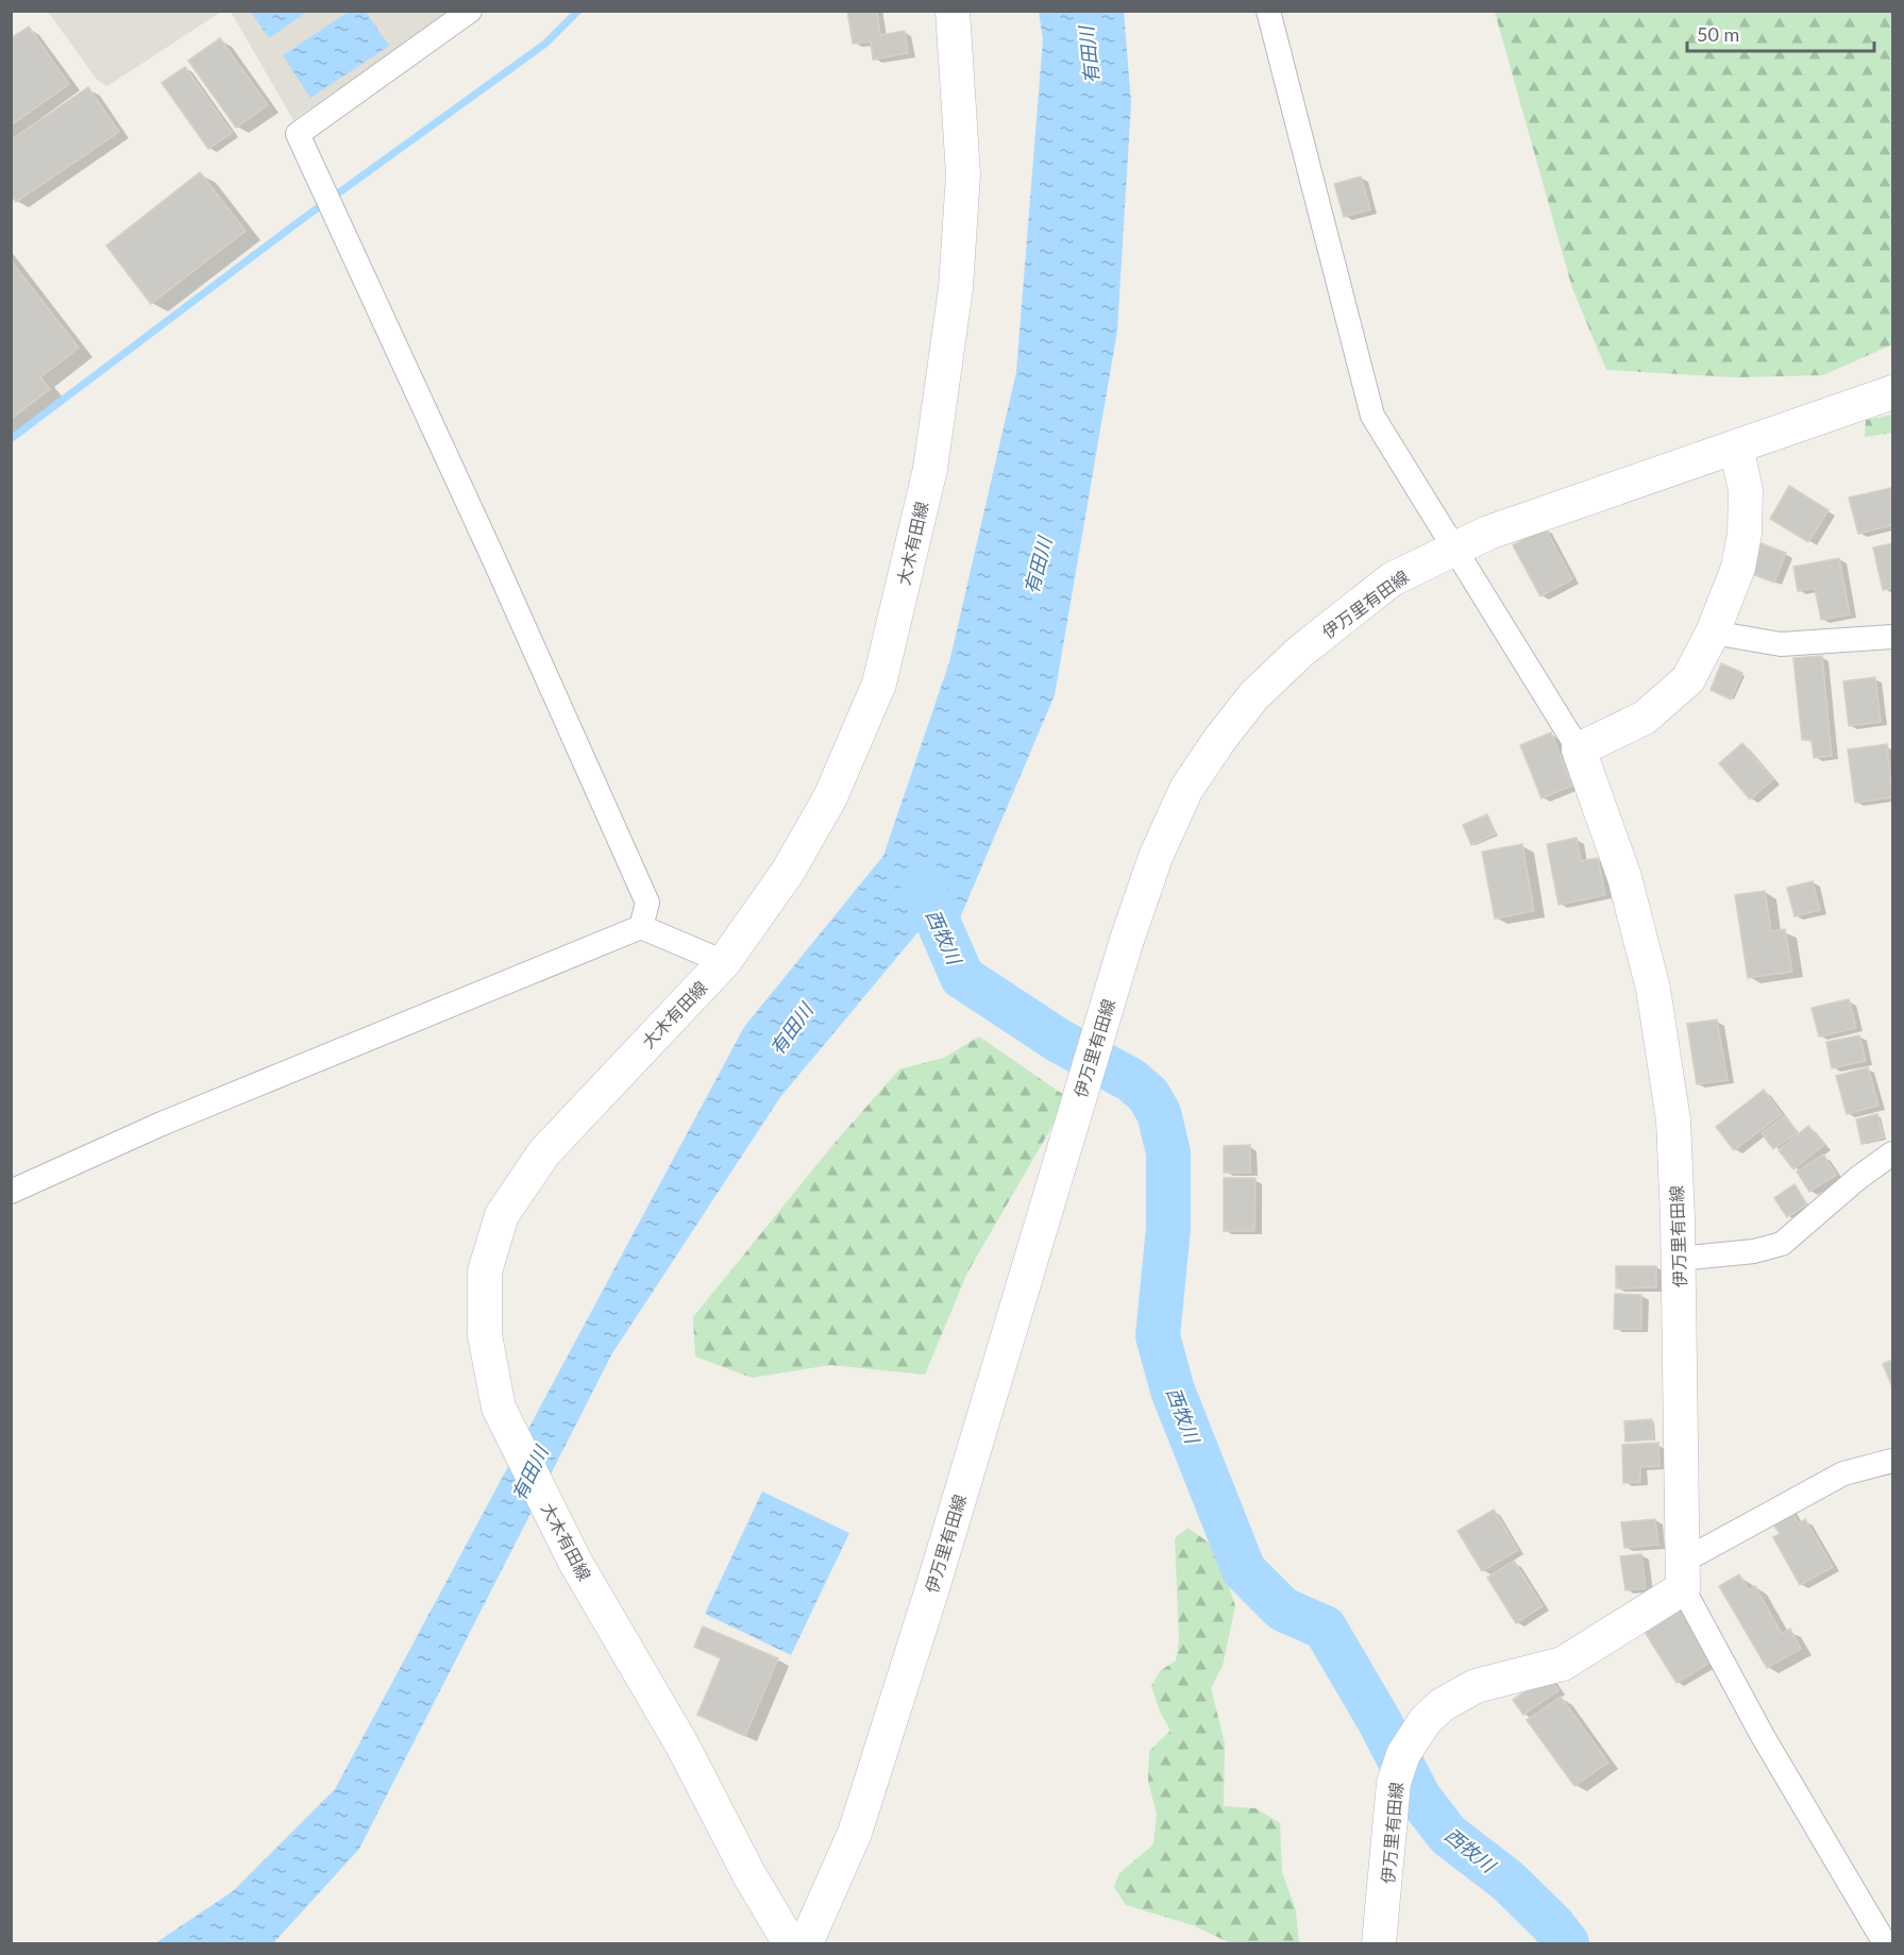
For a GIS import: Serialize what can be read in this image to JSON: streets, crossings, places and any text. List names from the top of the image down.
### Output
{
  "streets": {
    "main road": ["大木有田線", "伊万里有田線"]
  },
  "water": ["有田川", "西牧川"],
  "scale_bar": "50 m"
}
